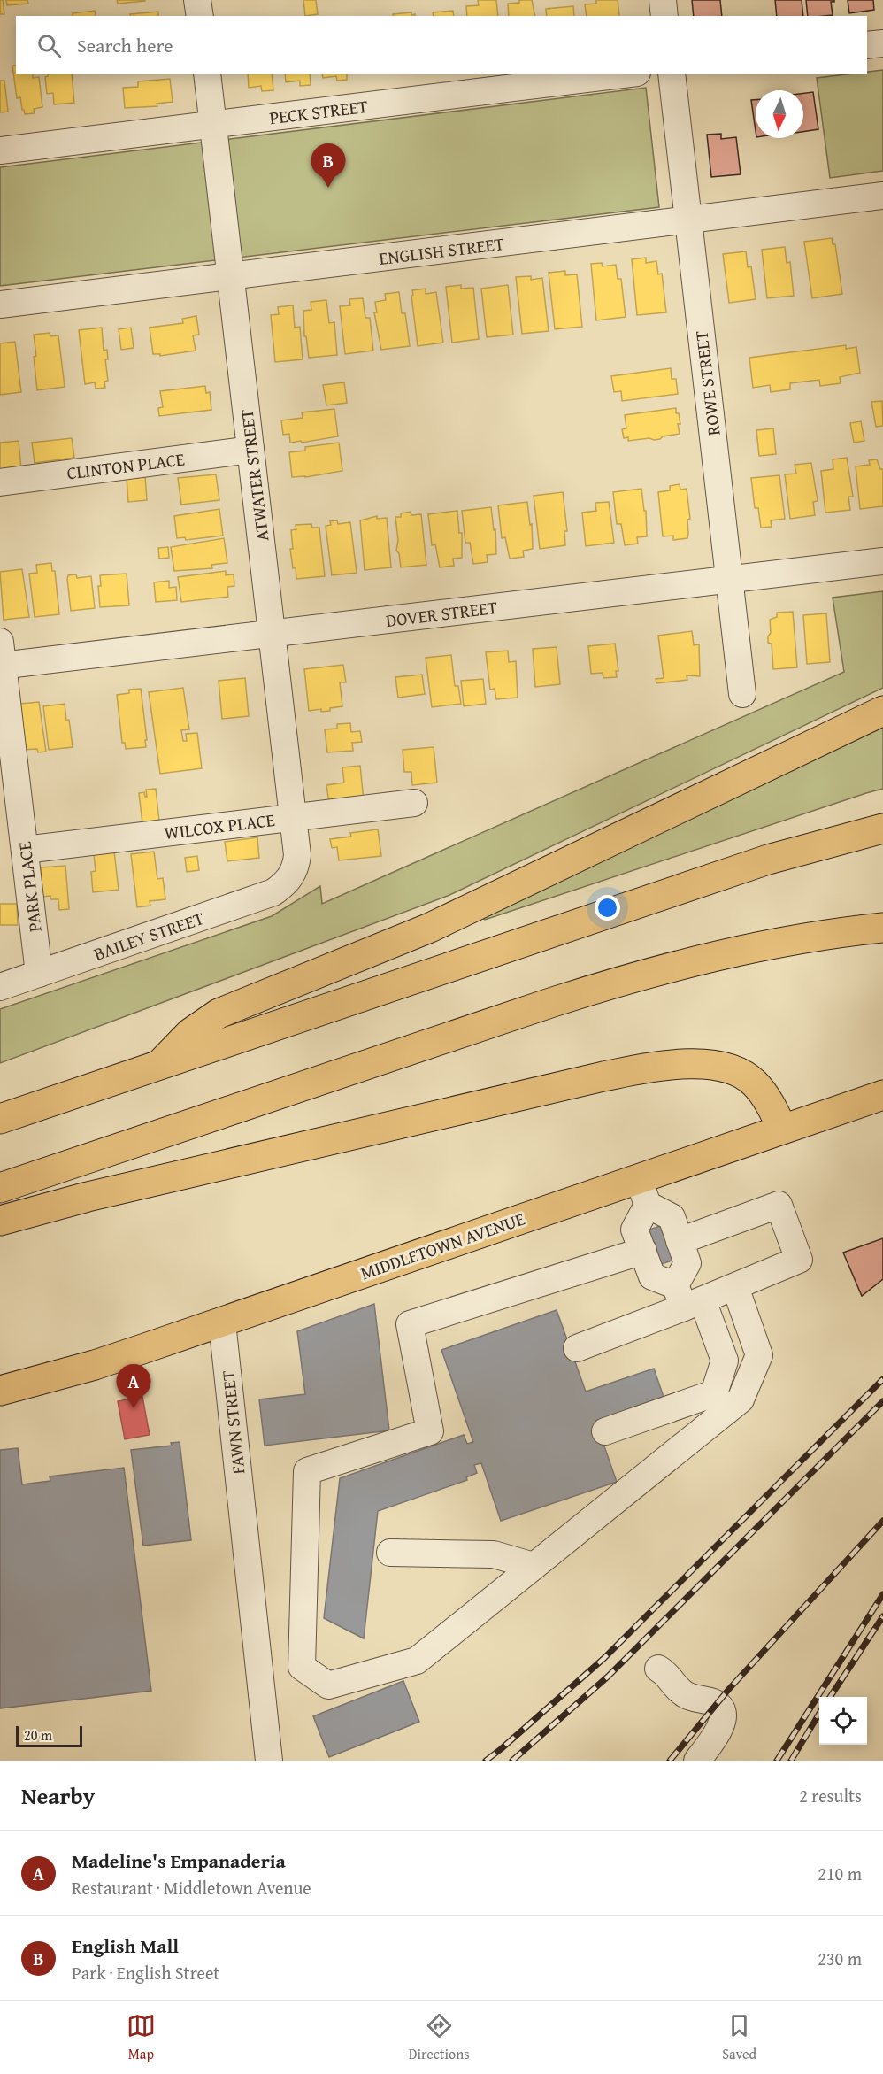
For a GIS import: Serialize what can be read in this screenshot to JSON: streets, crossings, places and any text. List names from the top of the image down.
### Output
{
  "streets": {
    "main road": ["MIDDLETOWN AVENUE"],
    "street": [
      "PECK STREET",
      "ENGLISH STREET",
      "ROWE STREET",
      "CLINTON PLACE",
      "ATWATER STREET",
      "DOVER STREET",
      "WILCOX PLACE",
      "PARK PLACE",
      "BAILEY STREET",
      "FAWN STREET"
    ]
  },
  "crossings": [
    ["PECK STREET", "ATWATER STREET"],
    ["ENGLISH STREET", "ROWE STREET"],
    ["ENGLISH STREET", "ATWATER STREET"],
    ["ROWE STREET", "DOVER STREET"],
    ["CLINTON PLACE", "ATWATER STREET"],
    ["ATWATER STREET", "DOVER STREET"],
    ["ATWATER STREET", "WILCOX PLACE"],
    ["ATWATER STREET", "BAILEY STREET"],
    ["DOVER STREET", "PARK PLACE"],
    ["WILCOX PLACE", "PARK PLACE"],
    ["PARK PLACE", "BAILEY STREET"],
    ["MIDDLETOWN AVENUE", "FAWN STREET"]
  ],
  "scale_bar": "20 m",
  "north": "bottom",
  "page": {
    "search": "Search here",
    "pins": ["B", "A"],
    "scale": "20 m",
    "heading": ["Nearby", "2 results"],
    "list": [
      {
        "mark": "A",
        "name": "Madeline's Empanaderia",
        "note": "Restaurant · Middletown Avenue",
        "value": "210 m"
      },
      {
        "mark": "B",
        "name": "English Mall",
        "note": "Park · English Street",
        "value": "230 m"
      }
    ],
    "nav": ["Map", "Directions", "Saved"]
  }
}
